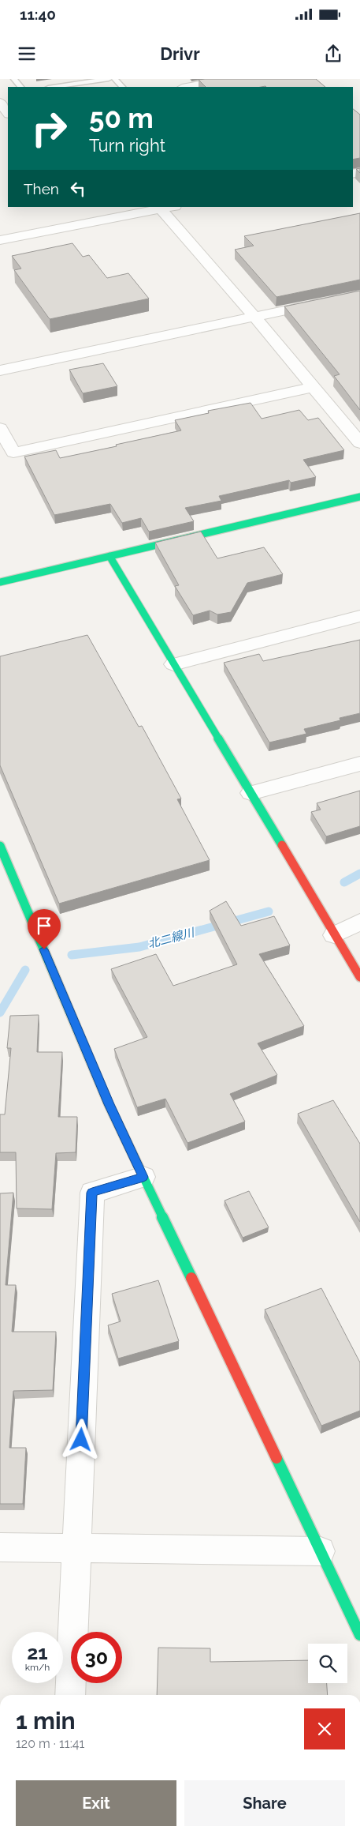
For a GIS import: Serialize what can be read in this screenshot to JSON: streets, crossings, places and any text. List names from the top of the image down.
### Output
{
  "water": ["北二線川"],
  "page": {
    "status": "11:40",
    "header": "Drivr",
    "turn": ["50 m", "Turn right"],
    "then": "Then",
    "speed": "21 km/h",
    "limit": "30",
    "heading": ["1 min", "120 m · 11:41"],
    "buttons": ["Exit", "Share"]
  }
}
